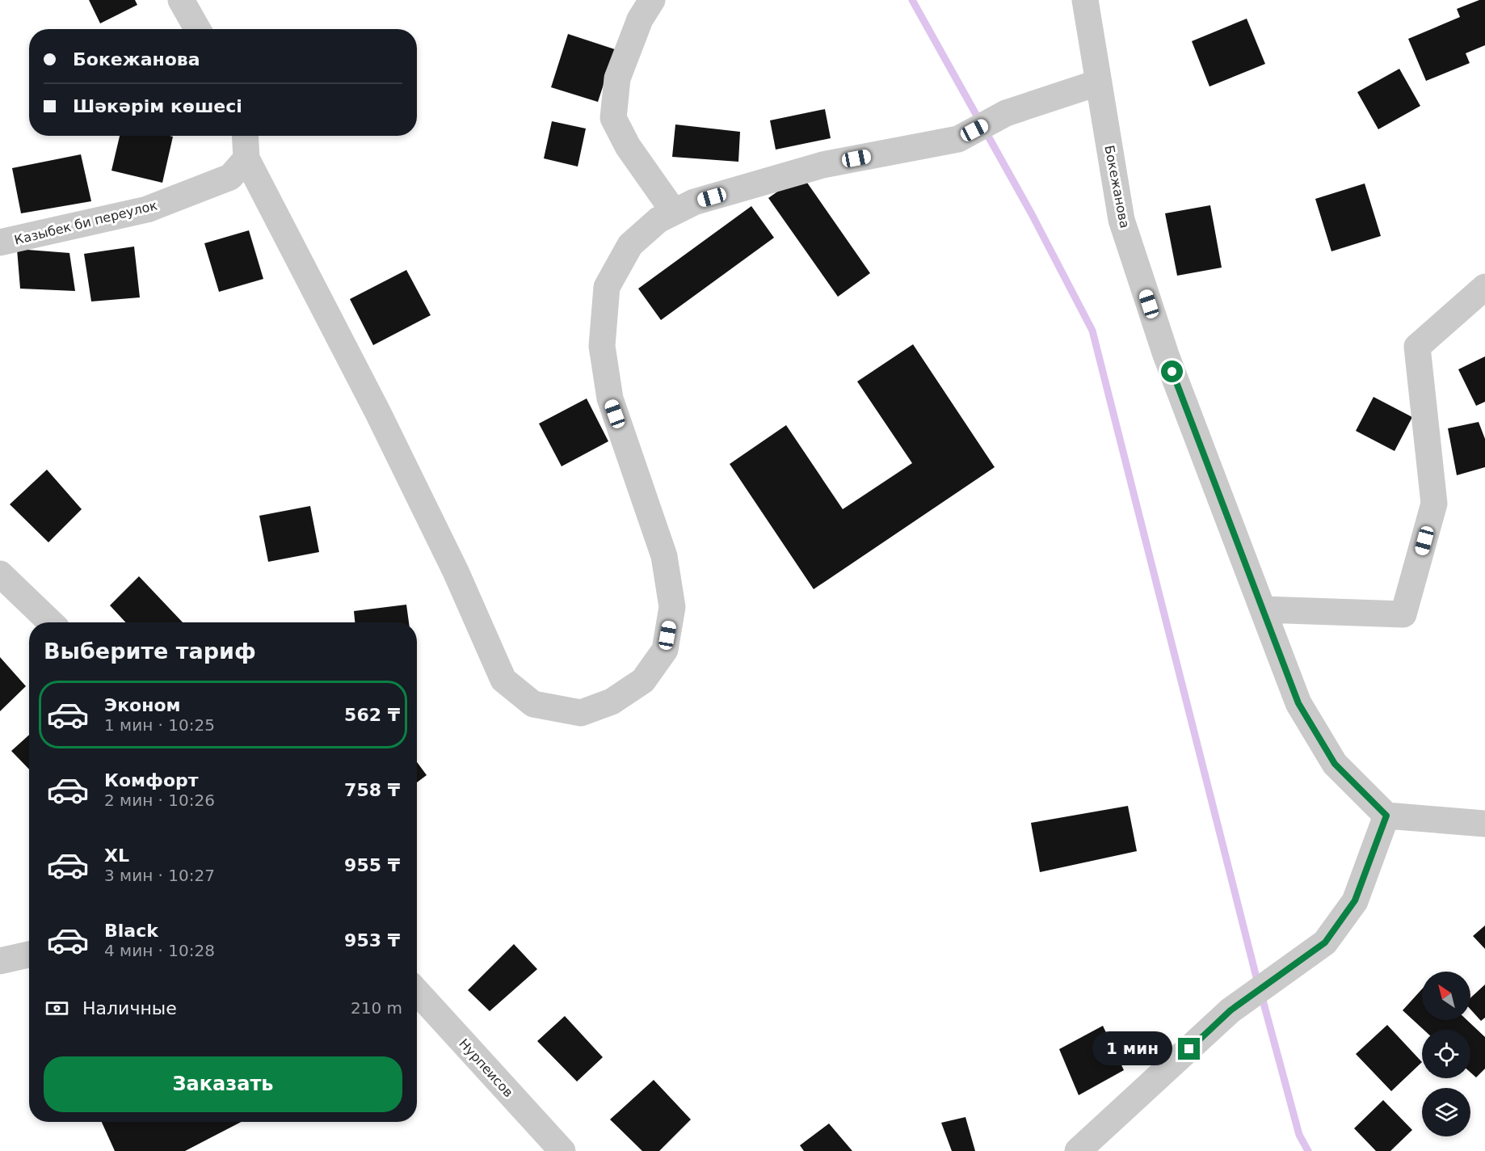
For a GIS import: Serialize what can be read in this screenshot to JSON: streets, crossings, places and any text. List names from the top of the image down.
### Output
{
  "streets": {
    "street": ["Бокежанова", "Казыбек би переулок", "Нурпеисов"]
  },
  "north": "top left",
  "page": {
    "banner": ["Бокежанова", "Шәкәрім көшесі"],
    "heading": "Выберите тариф",
    "list": [
      {
        "name": "Эконом",
        "note": "1 мин · 10:25",
        "value": "562 ₸"
      },
      {
        "name": "Комфорт",
        "note": "2 мин · 10:26",
        "value": "758 ₸"
      },
      {
        "name": "XL",
        "note": "3 мин · 10:27",
        "value": "955 ₸"
      },
      {
        "name": "Black",
        "note": "4 мин · 10:28",
        "value": "953 ₸"
      }
    ],
    "pay": ["Наличные", "210 m"],
    "bubble": "1 мин",
    "buttons": "Заказать"
  }
}
